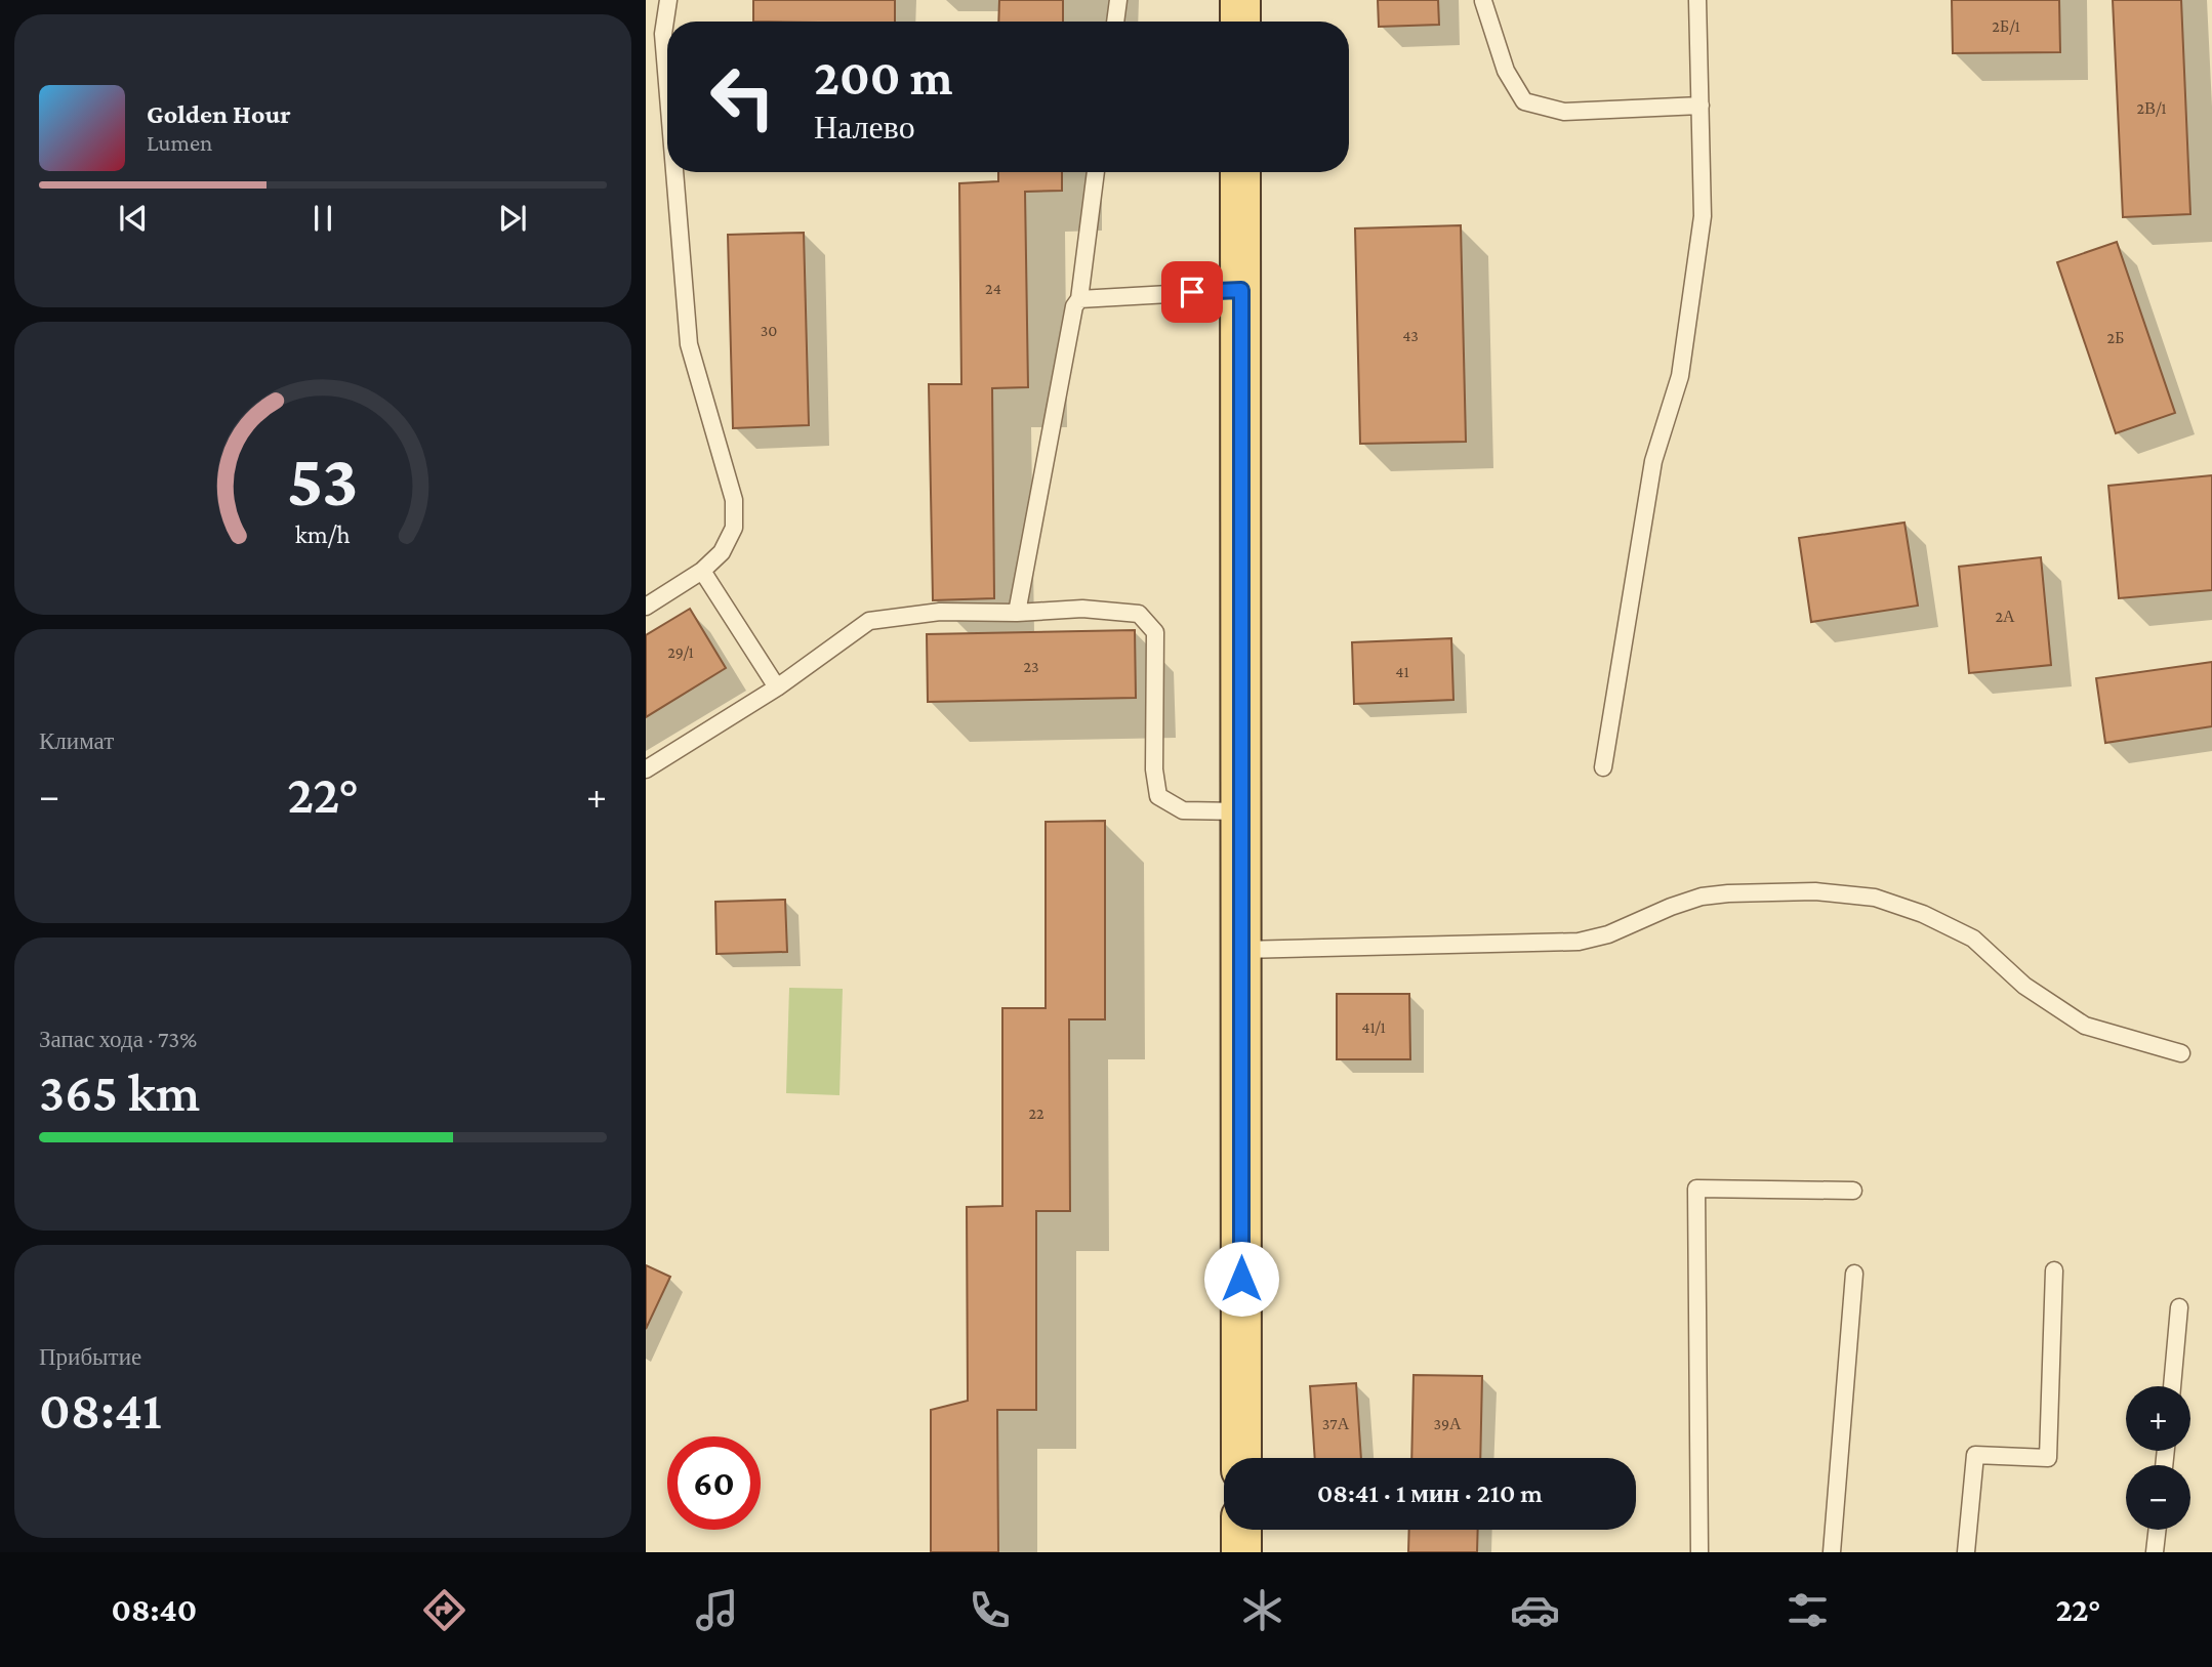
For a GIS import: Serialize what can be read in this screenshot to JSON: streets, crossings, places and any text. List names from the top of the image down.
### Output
{
  "house_numbers": [
    "2Б/1",
    "2В/1",
    "24",
    "30",
    "43",
    "2Б",
    "2А",
    "29/1",
    "23",
    "41",
    "41/1",
    "22",
    "37А",
    "39А"
  ],
  "page": {
    "turn": ["200 m", "Налево"],
    "song": ["Golden Hour", "Lumen"],
    "tile": [
      "Климат",
      ["Запас хода · 73%", "365 km"],
      ["Прибытие", "08:41"]
    ],
    "heat": ["−", "22°", "+"],
    "map_buttons": ["+", "−"],
    "limit": "60",
    "trip": "08:41 · 1 мин · 210 m",
    "tabs": ["08:40", "22°"],
    "gauge": ["53", "km/h"]
  }
}
